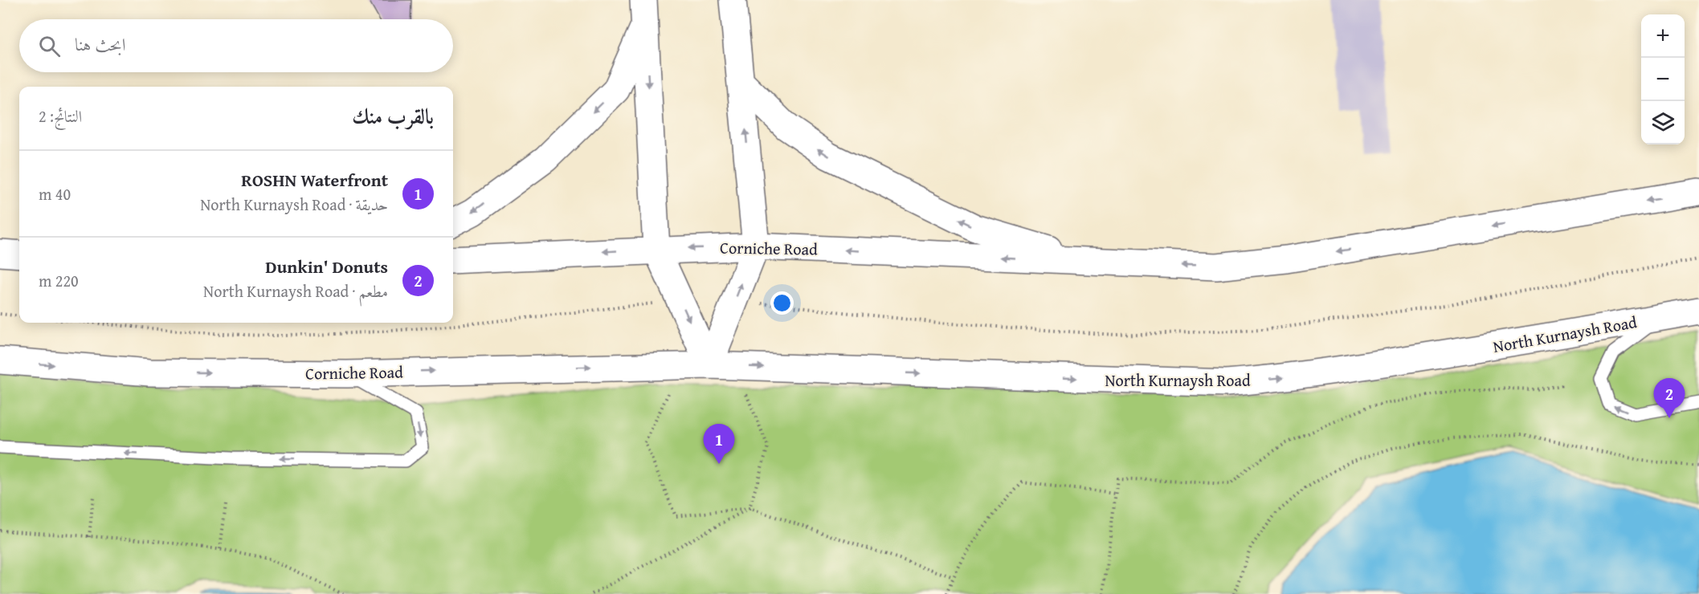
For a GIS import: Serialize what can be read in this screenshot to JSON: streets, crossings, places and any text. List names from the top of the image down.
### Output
{
  "streets": {
    "main road": ["Corniche Road", "North Kurnaysh Road"]
  },
  "crossings": [
    ["Corniche Road", "North Kurnaysh Road"]
  ],
  "page": {
    "map_buttons": ["+", "−"],
    "search": "ابحث هنا",
    "heading": ["بالقرب منك", "النتائج: 2"],
    "list": [
      {
        "mark": "1",
        "name": "ROSHN Waterfront",
        "note": "حديقة · North Kurnaysh Road",
        "value": "40 m"
      },
      {
        "mark": "2",
        "name": "Dunkin' Donuts",
        "note": "مطعم · North Kurnaysh Road",
        "value": "220 m"
      }
    ],
    "pins": ["2", "1"]
  }
}
